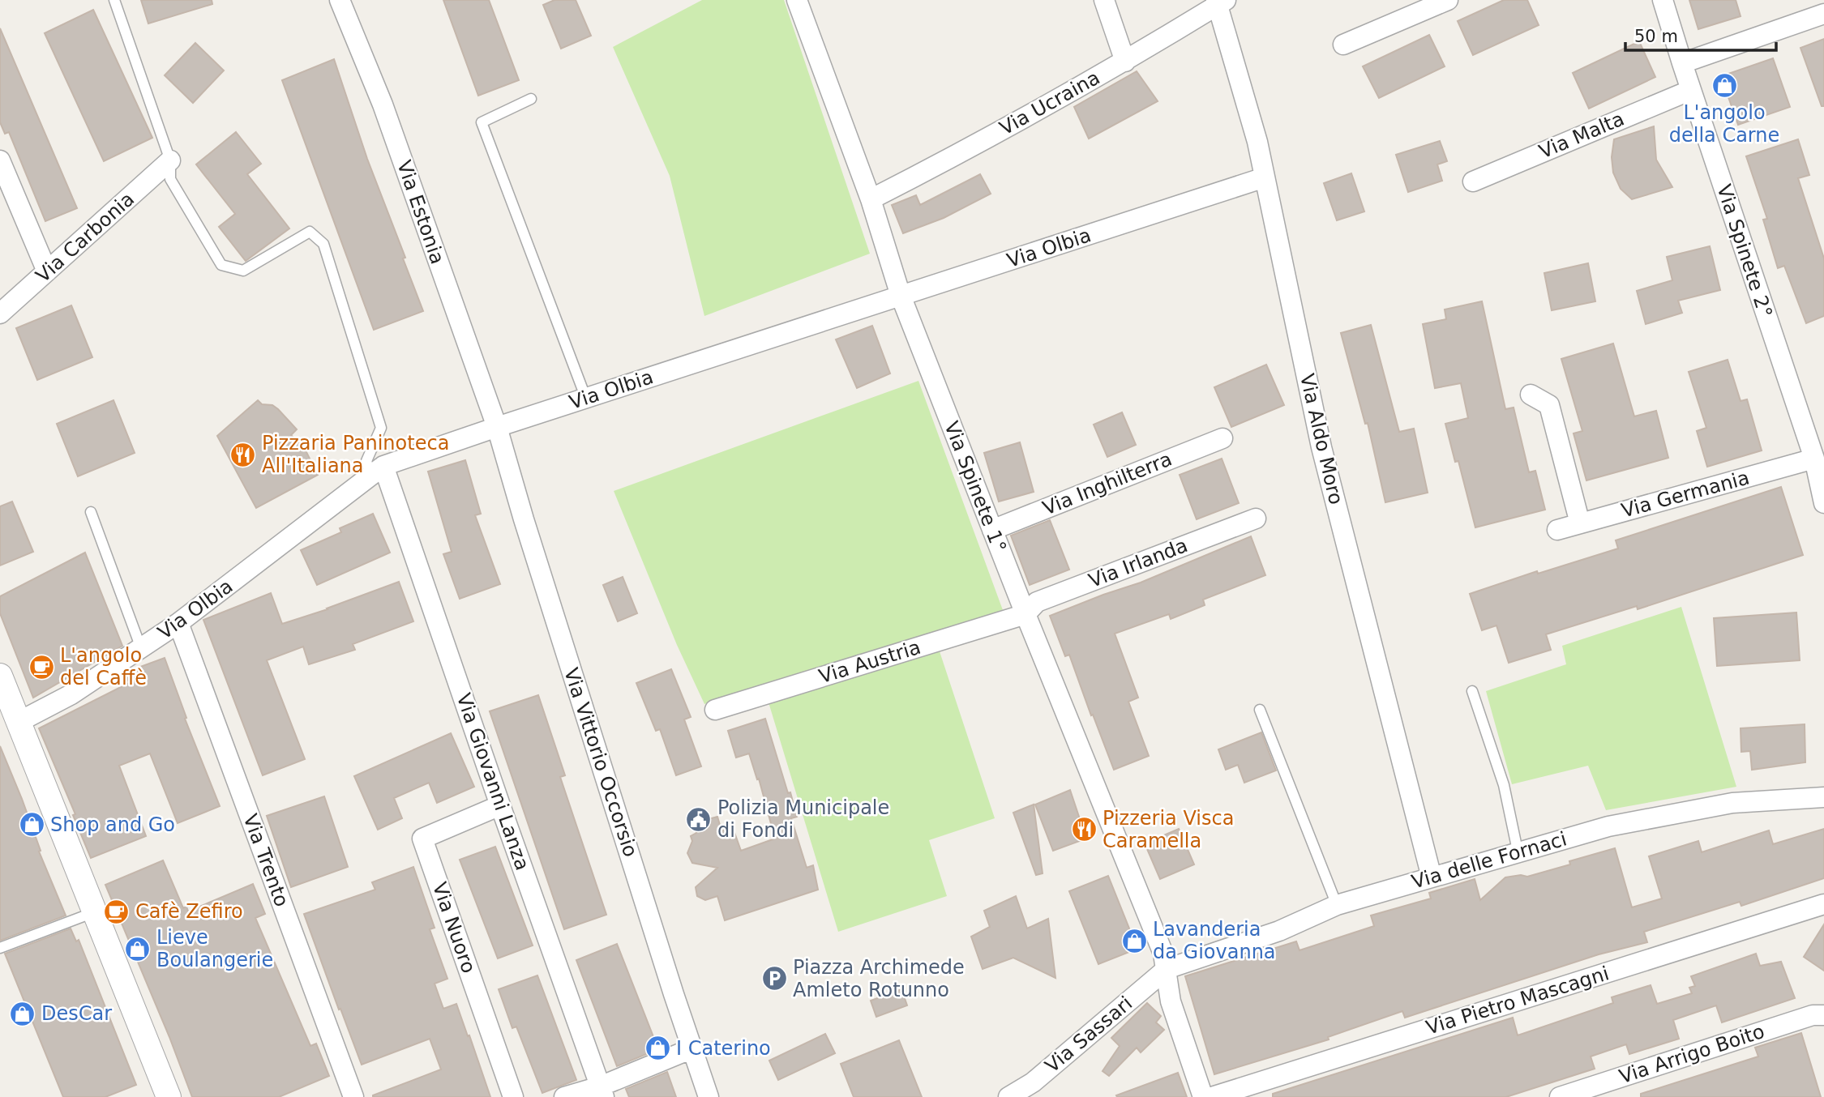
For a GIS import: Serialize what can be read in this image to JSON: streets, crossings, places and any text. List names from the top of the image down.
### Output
{
  "streets": {
    "street": [
      "Via Ucraina",
      "Via Malta",
      "Via Estonia",
      "Via Carbonia",
      "Via Olbia",
      "Via Spinete 2°",
      "Via Aldo Moro",
      "Via Inghilterra",
      "Via Spinete 1°",
      "Via Germania",
      "Via Irlanda",
      "Via Austria",
      "Via Vittorio Occorsio",
      "Via Giovanni Lanza",
      "Via Trento",
      "Via delle Fornaci",
      "Via Nuoro",
      "Via Pietro Mascagni",
      "Via Sassari",
      "Via Arrigo Boito"
    ]
  },
  "crossings": [
    ["Via Ucraina", "Via Aldo Moro"],
    ["Via Ucraina", "Via Spinete 1°"],
    ["Via Malta", "Via Spinete 2°"],
    ["Via Estonia", "Via Olbia"],
    ["Via Estonia", "Via Vittorio Occorsio"],
    ["Via Olbia", "Via Aldo Moro"],
    ["Via Olbia", "Via Spinete 1°"],
    ["Via Olbia", "Via Vittorio Occorsio"],
    ["Via Olbia", "Via Giovanni Lanza"],
    ["Via Olbia", "Via Trento"],
    ["Via Spinete 2°", "Via Germania"],
    ["Via Aldo Moro", "Via delle Fornaci"],
    ["Via Inghilterra", "Via Spinete 1°"],
    ["Via Spinete 1°", "Via Irlanda"],
    ["Via Spinete 1°", "Via Austria"],
    ["Via Spinete 1°", "Via delle Fornaci"],
    ["Via Spinete 1°", "Via Sassari"],
    ["Via Irlanda", "Via Austria"],
    ["Via Giovanni Lanza", "Via Nuoro"],
    ["Via delle Fornaci", "Via Sassari"]
  ],
  "places": {
    "shop": [
      "L'angolo della Carne",
      "Shop and Go",
      "Lavanderia da Giovanna",
      "Lieve Boulangerie",
      "DesCar",
      "I Caterino"
    ],
    "restaurant": ["Pizzaria Paninoteca All'Italiana", "Pizzeria Visca Caramella"],
    "cafe": ["L'angolo del Caffè", "Cafè Zefiro"],
    "public building": ["Polizia Municipale di Fondi"],
    "parking": ["Piazza Archimede Amleto Rotunno"]
  },
  "scale_bar": "50 m"
}
